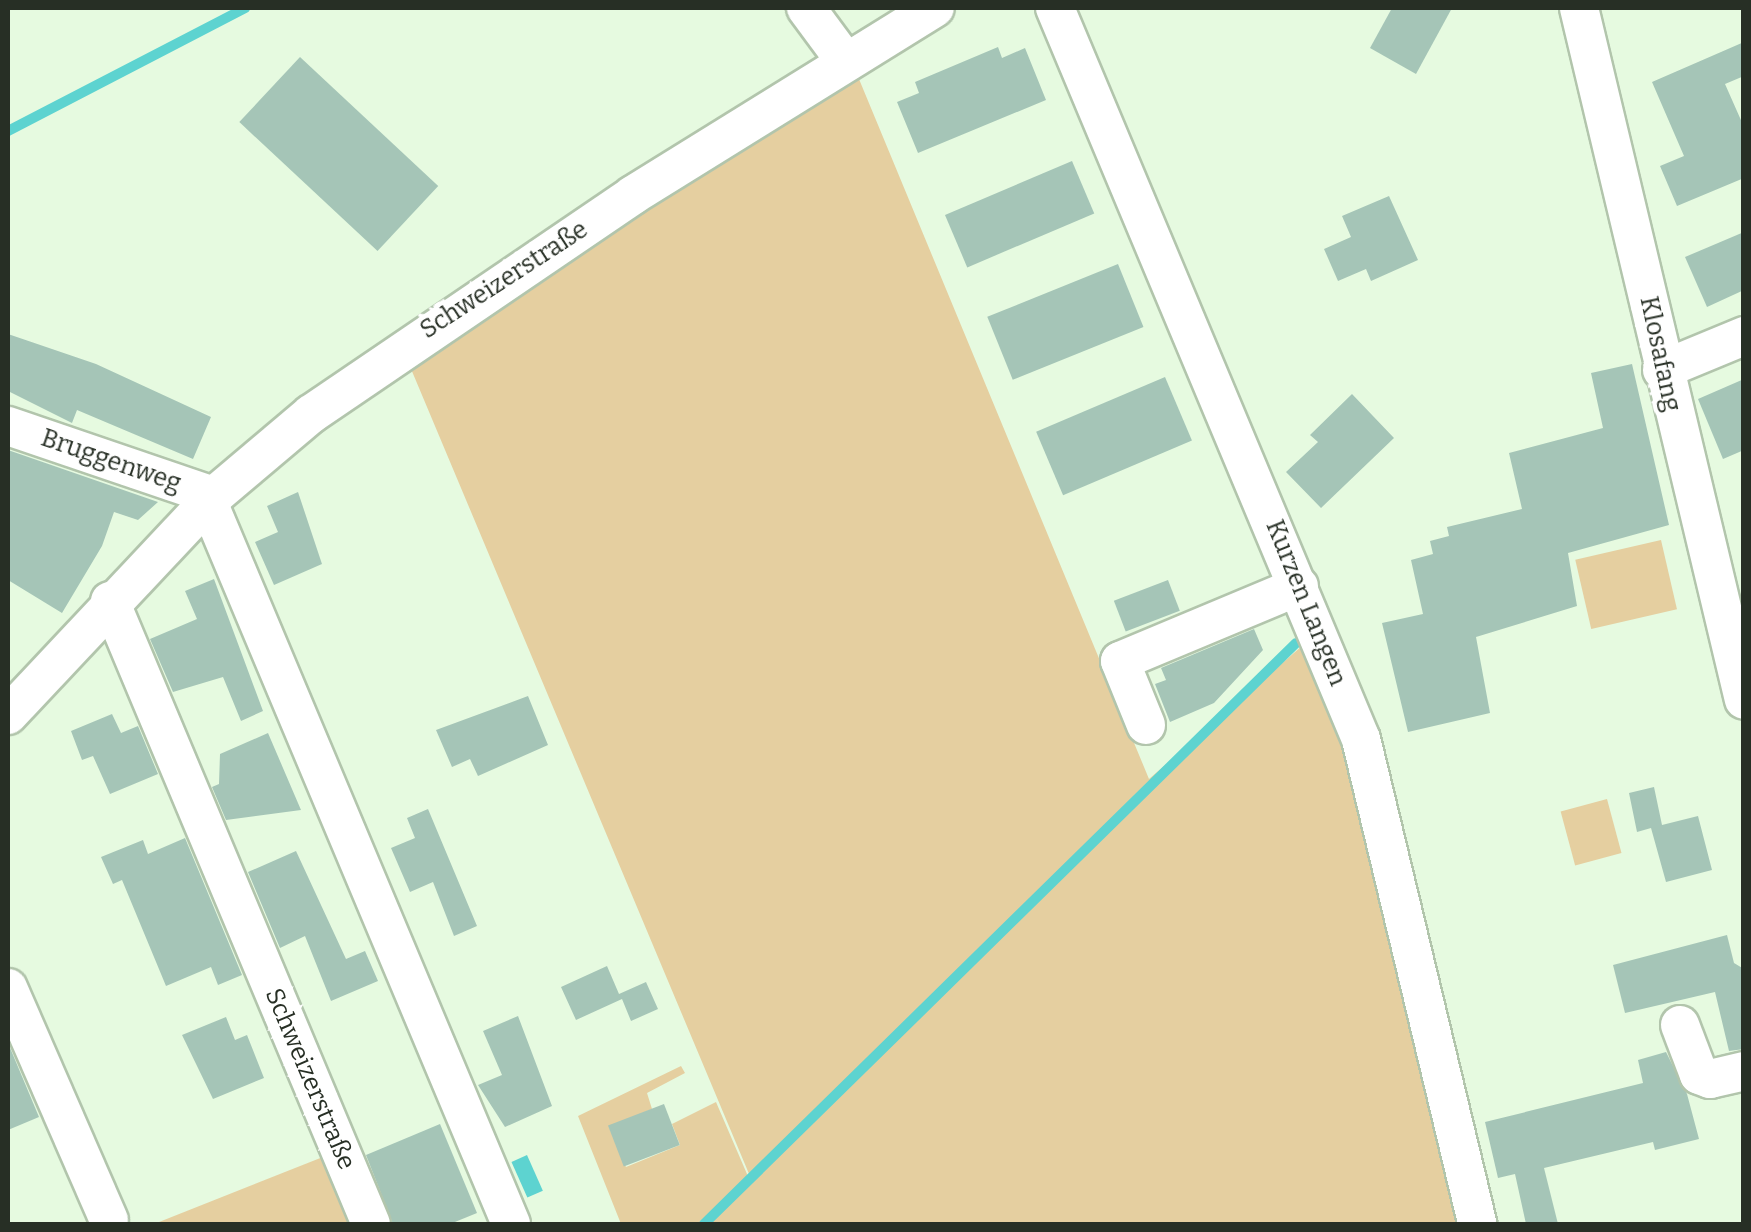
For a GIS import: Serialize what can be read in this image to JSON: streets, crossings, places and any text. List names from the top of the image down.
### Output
{
  "streets": {
    "street": [
      "Schweizerstraße",
      "Klosafang",
      "Bruggenweg",
      "Kurzen Langen"
    ]
  },
  "crossings": [
    ["Schweizerstraße", "Bruggenweg"]
  ]
}
